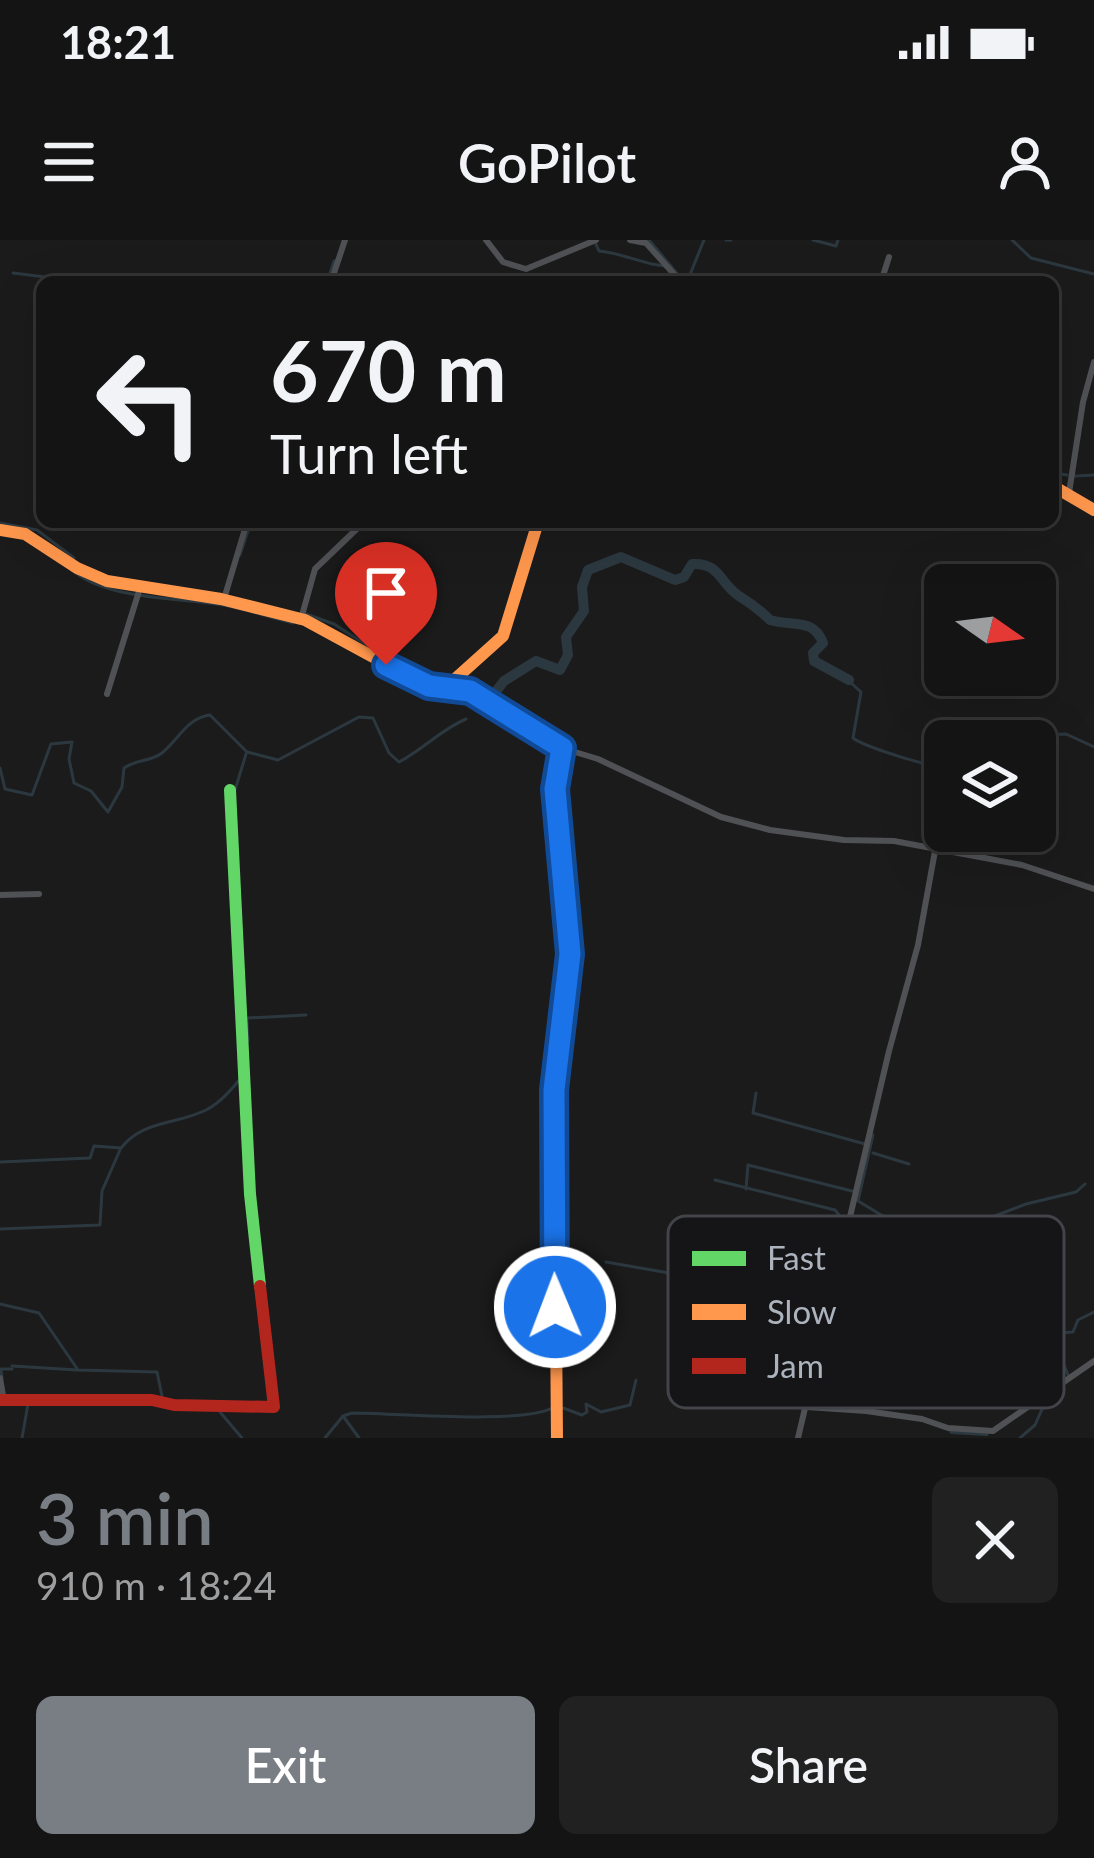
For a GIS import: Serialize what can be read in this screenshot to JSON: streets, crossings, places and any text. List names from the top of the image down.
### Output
{
  "legend": ["Fast", "Slow", "Jam"],
  "north": "right",
  "page": {
    "status": "18:21",
    "header": "GoPilot",
    "turn": ["670 m", "Turn left"],
    "heading": ["3 min", "910 m · 18:24"],
    "buttons": ["Exit", "Share"]
  }
}
